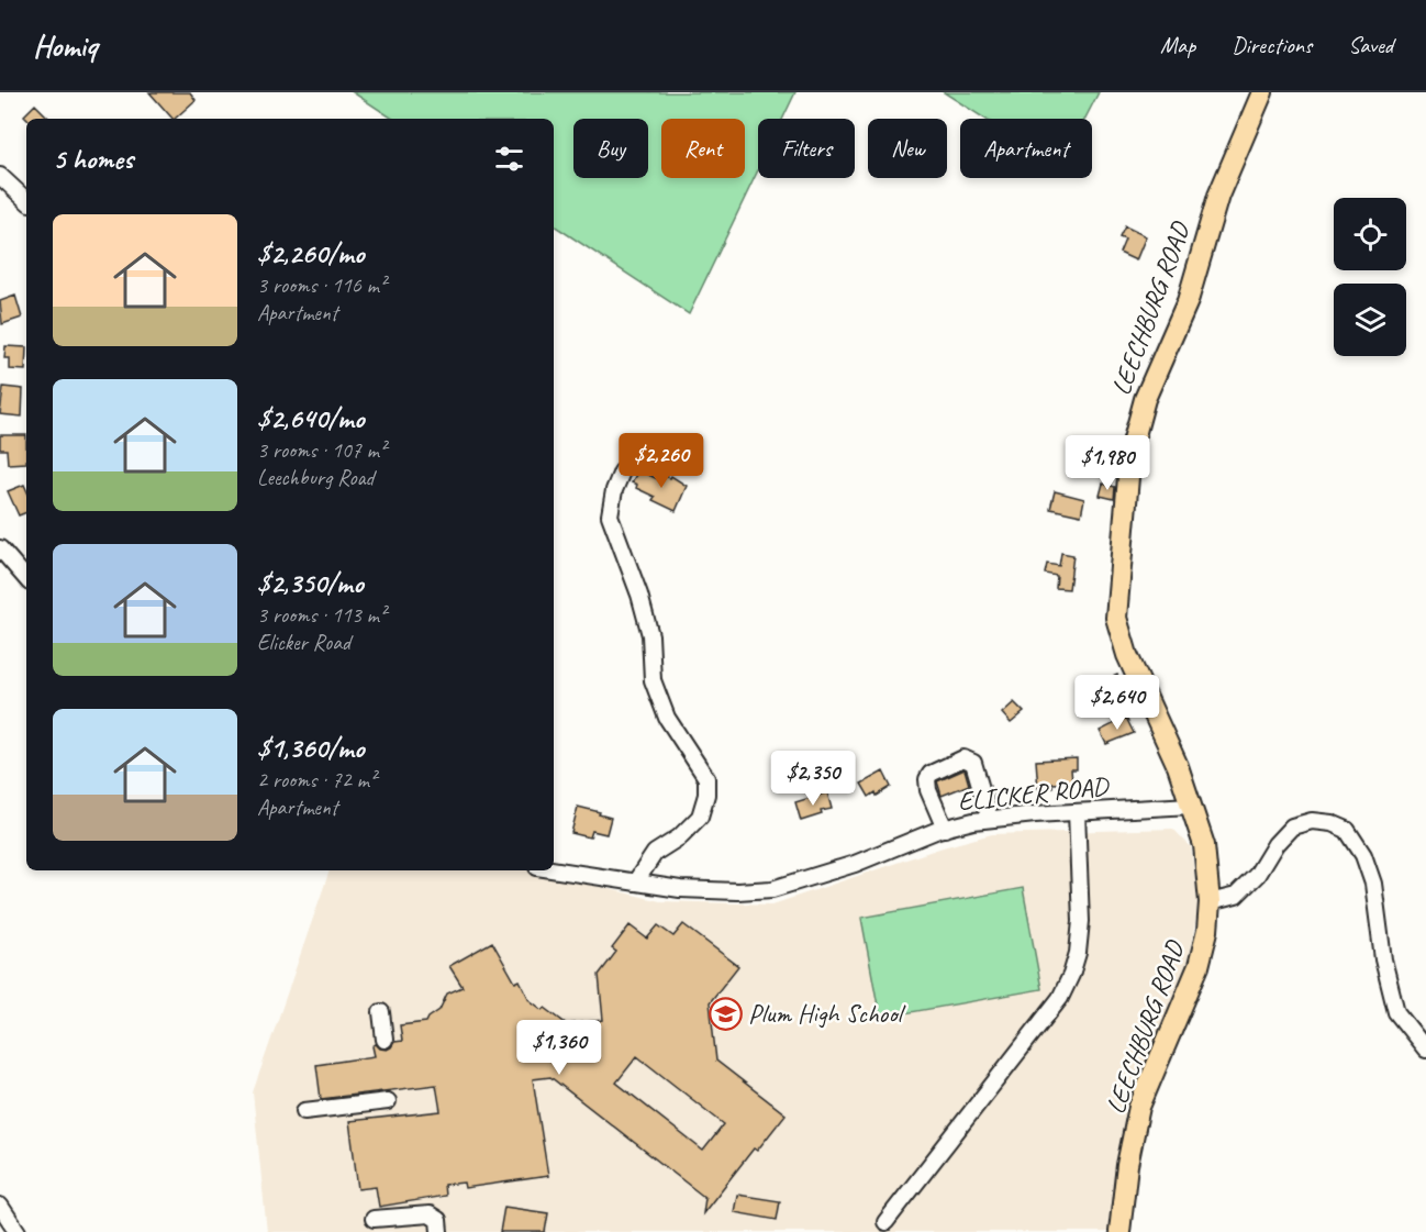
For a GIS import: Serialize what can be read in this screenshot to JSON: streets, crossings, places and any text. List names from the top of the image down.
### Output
{
  "streets": {
    "main road": ["LEECHBURG ROAD"],
    "street": ["ELICKER ROAD"]
  },
  "crossings": [
    ["LEECHBURG ROAD", "ELICKER ROAD"]
  ],
  "places": {
    "school or university": ["Plum High School"]
  },
  "page": {
    "header": "Homiq",
    "nav": ["Map", "Directions", "Saved"],
    "chip": [
      "Buy",
      "Rent",
      "Filters",
      "New",
      "Apartment"
    ],
    "heading": "5 homes",
    "list": [
      {
        "name": "$2,260/mo",
        "note": "3 rooms · 116 m² · Apartment"
      },
      {
        "name": "$2,640/mo",
        "note": "3 rooms · 107 m² · Leechburg Road"
      },
      {
        "name": "$2,350/mo",
        "note": "3 rooms · 113 m² · Elicker Road"
      },
      {
        "name": "$1,360/mo",
        "note": "2 rooms · 72 m² · Apartment"
      }
    ],
    "price": [
      "$2,260",
      "$1,980",
      "$2,640",
      "$2,350",
      "$1,360"
    ]
  }
}
